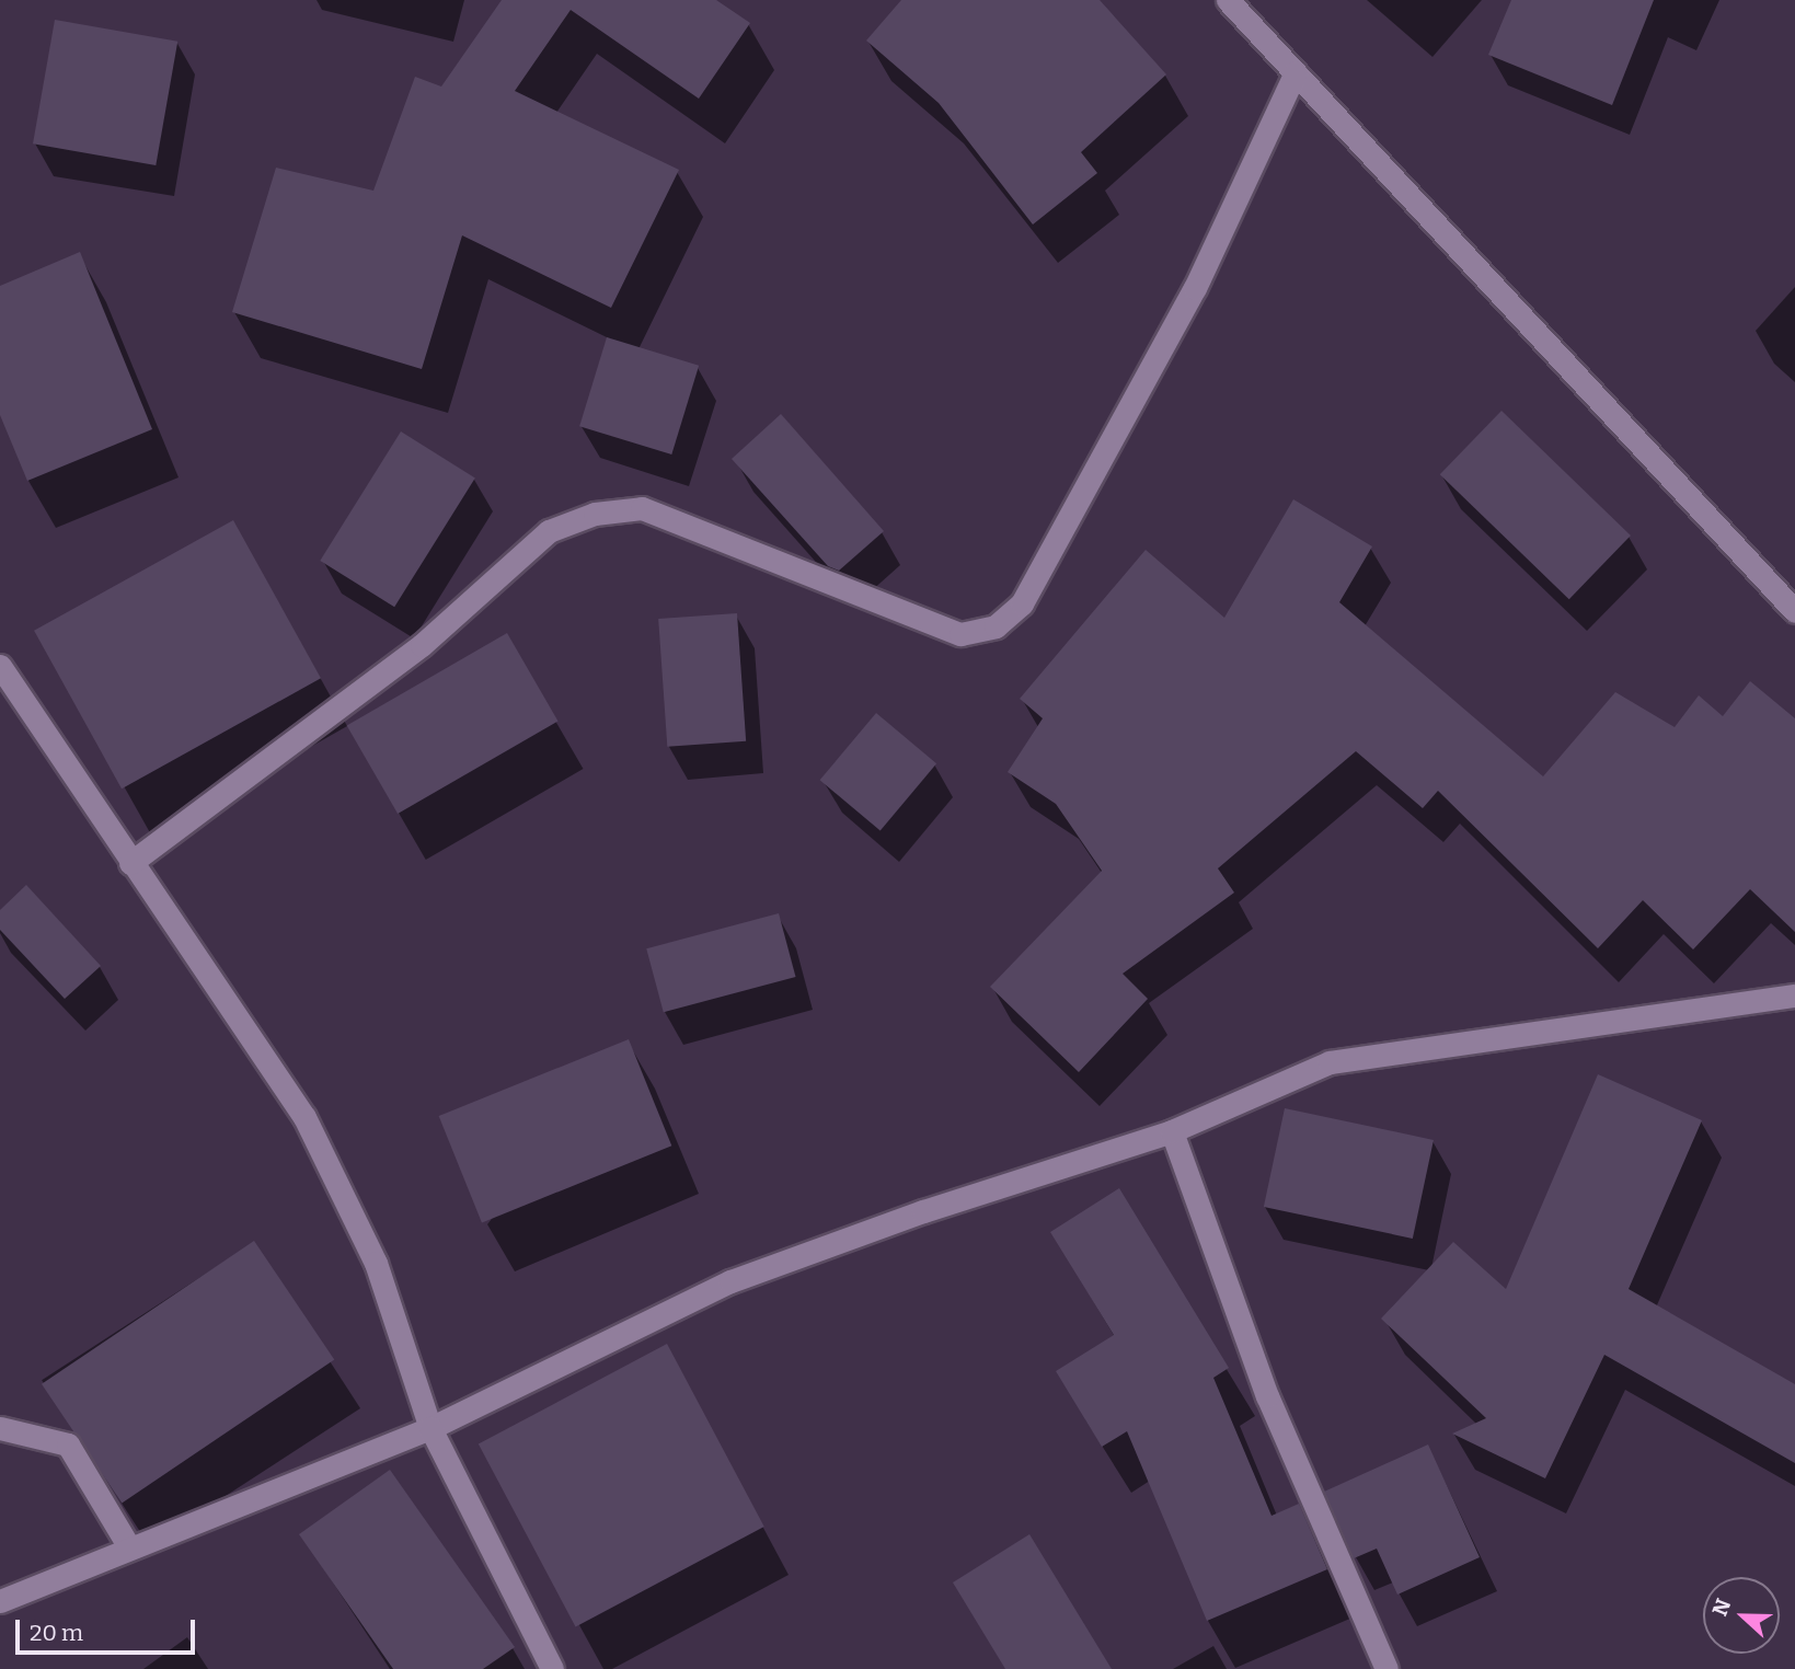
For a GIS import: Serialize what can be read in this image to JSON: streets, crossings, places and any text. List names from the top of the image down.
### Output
{
  "scale_bar": "20 m",
  "north": "left"
}
